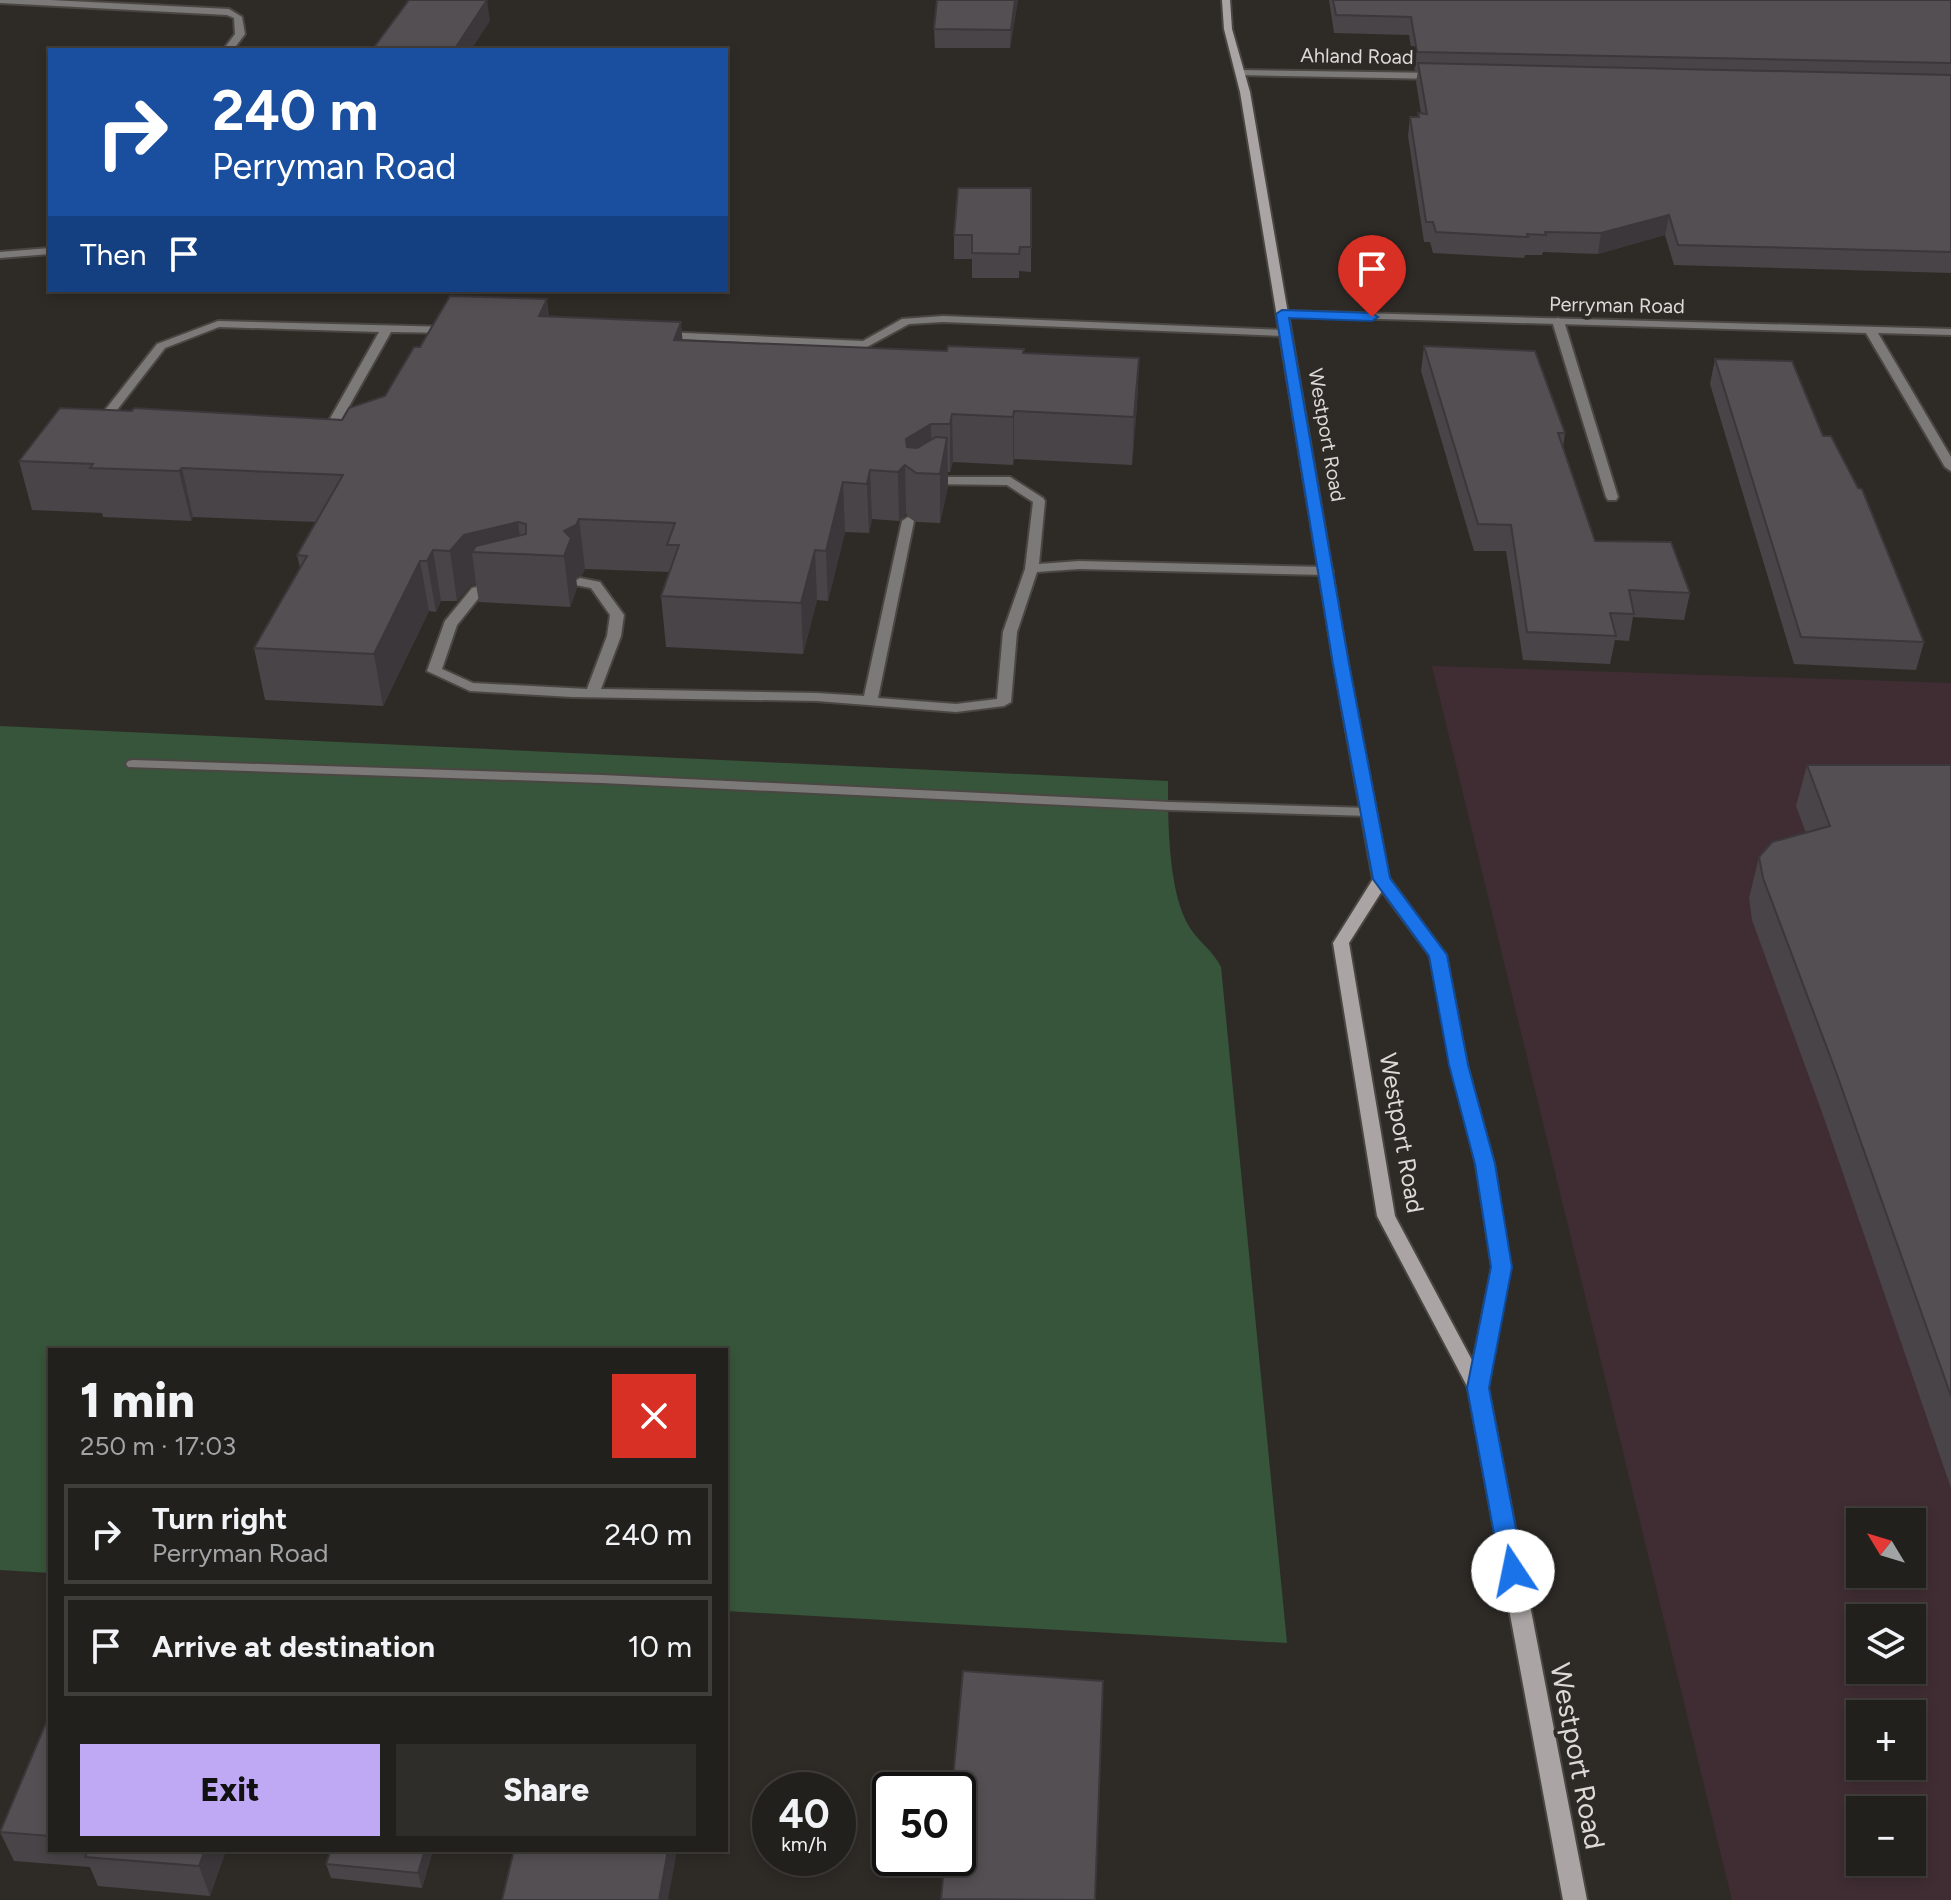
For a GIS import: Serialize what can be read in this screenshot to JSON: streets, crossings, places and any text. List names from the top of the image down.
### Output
{
  "streets": {
    "main road": ["Westport Road"],
    "street": ["Ahland Road", "Perryman Road"]
  },
  "crossings": [
    ["Ahland Road", "Westport Road"],
    ["Perryman Road", "Westport Road"]
  ],
  "north": "top left",
  "page": {
    "turn": ["240 m", "Perryman Road"],
    "then": "Then",
    "heading": ["1 min", "250 m · 17:03"],
    "list": [
      {
        "name": "Turn right",
        "note": "Perryman Road",
        "value": "240 m"
      },
      {
        "name": "Arrive at destination",
        "value": "10 m"
      }
    ],
    "map_buttons": ["+", "−"],
    "buttons": ["Exit", "Share"],
    "speed": "40 km/h",
    "limit": "50"
  }
}
